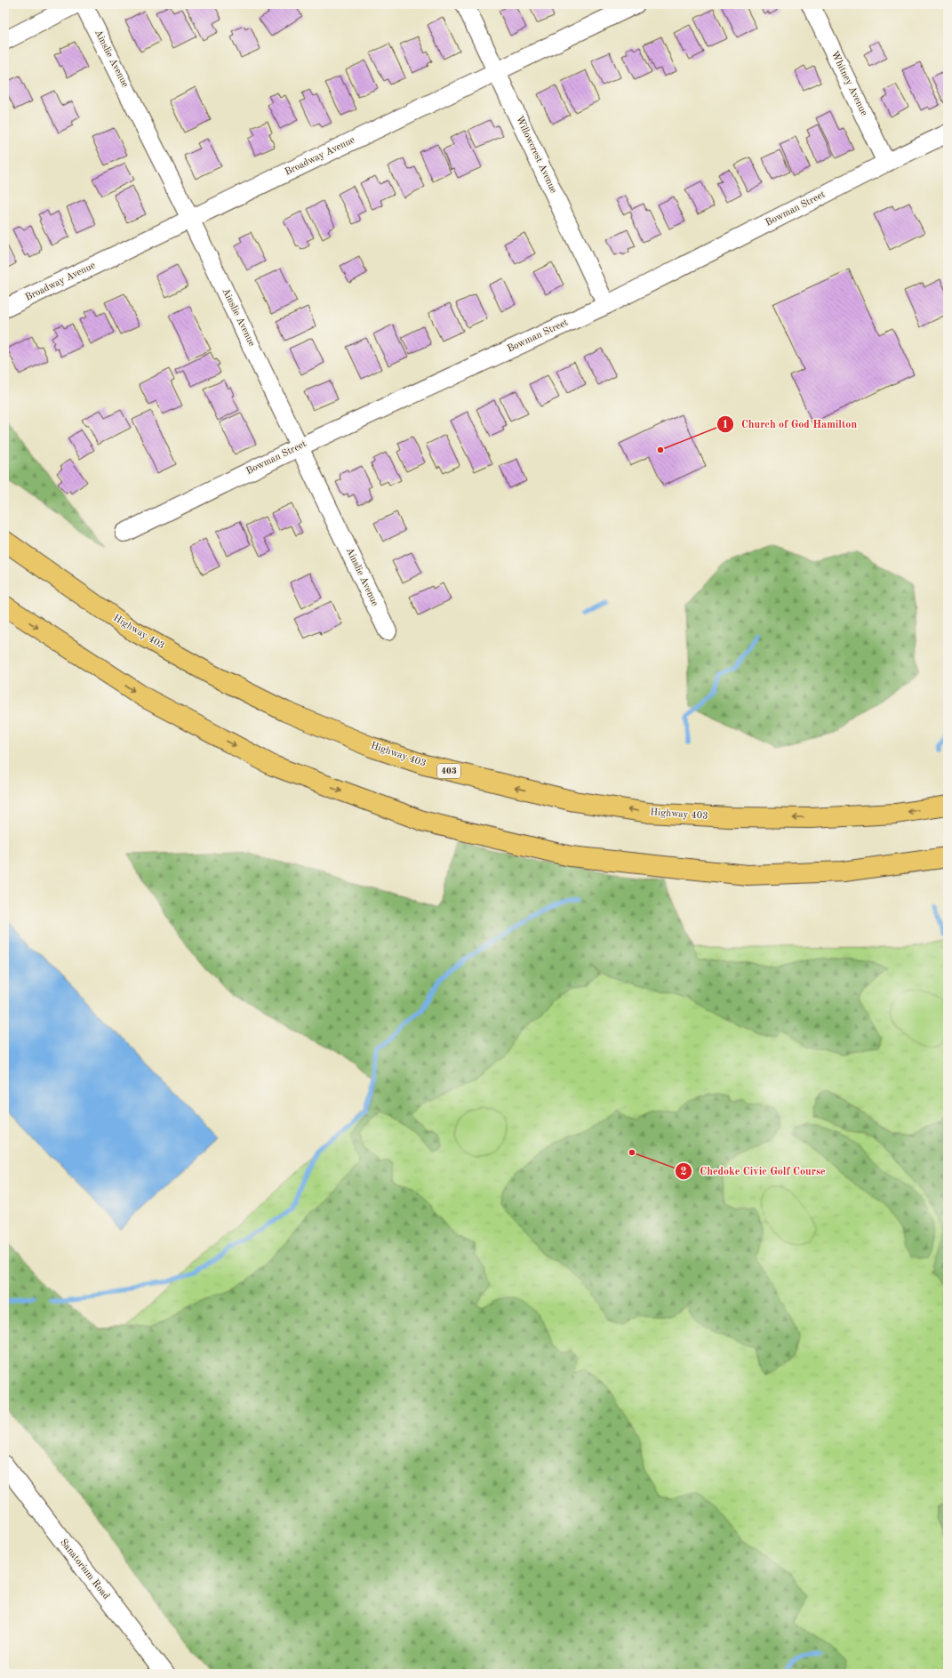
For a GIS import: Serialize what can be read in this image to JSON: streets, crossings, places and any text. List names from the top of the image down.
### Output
{
  "streets": {
    "highway": ["Highway 403", "403"],
    "street": [
      "Ainslie Avenue",
      "Whitney Avenue",
      "Willowcrest Avenue",
      "Broadway Avenue",
      "Bowman Street",
      "Sanatorium Road"
    ]
  },
  "crossings": [
    ["Ainslie Avenue", "Broadway Avenue"],
    ["Ainslie Avenue", "Bowman Street"],
    ["Whitney Avenue", "Bowman Street"],
    ["Willowcrest Avenue", "Broadway Avenue"],
    ["Willowcrest Avenue", "Bowman Street"]
  ],
  "places": ["Church of God Hamilton", "Chedoke Civic Golf Course"]
}
